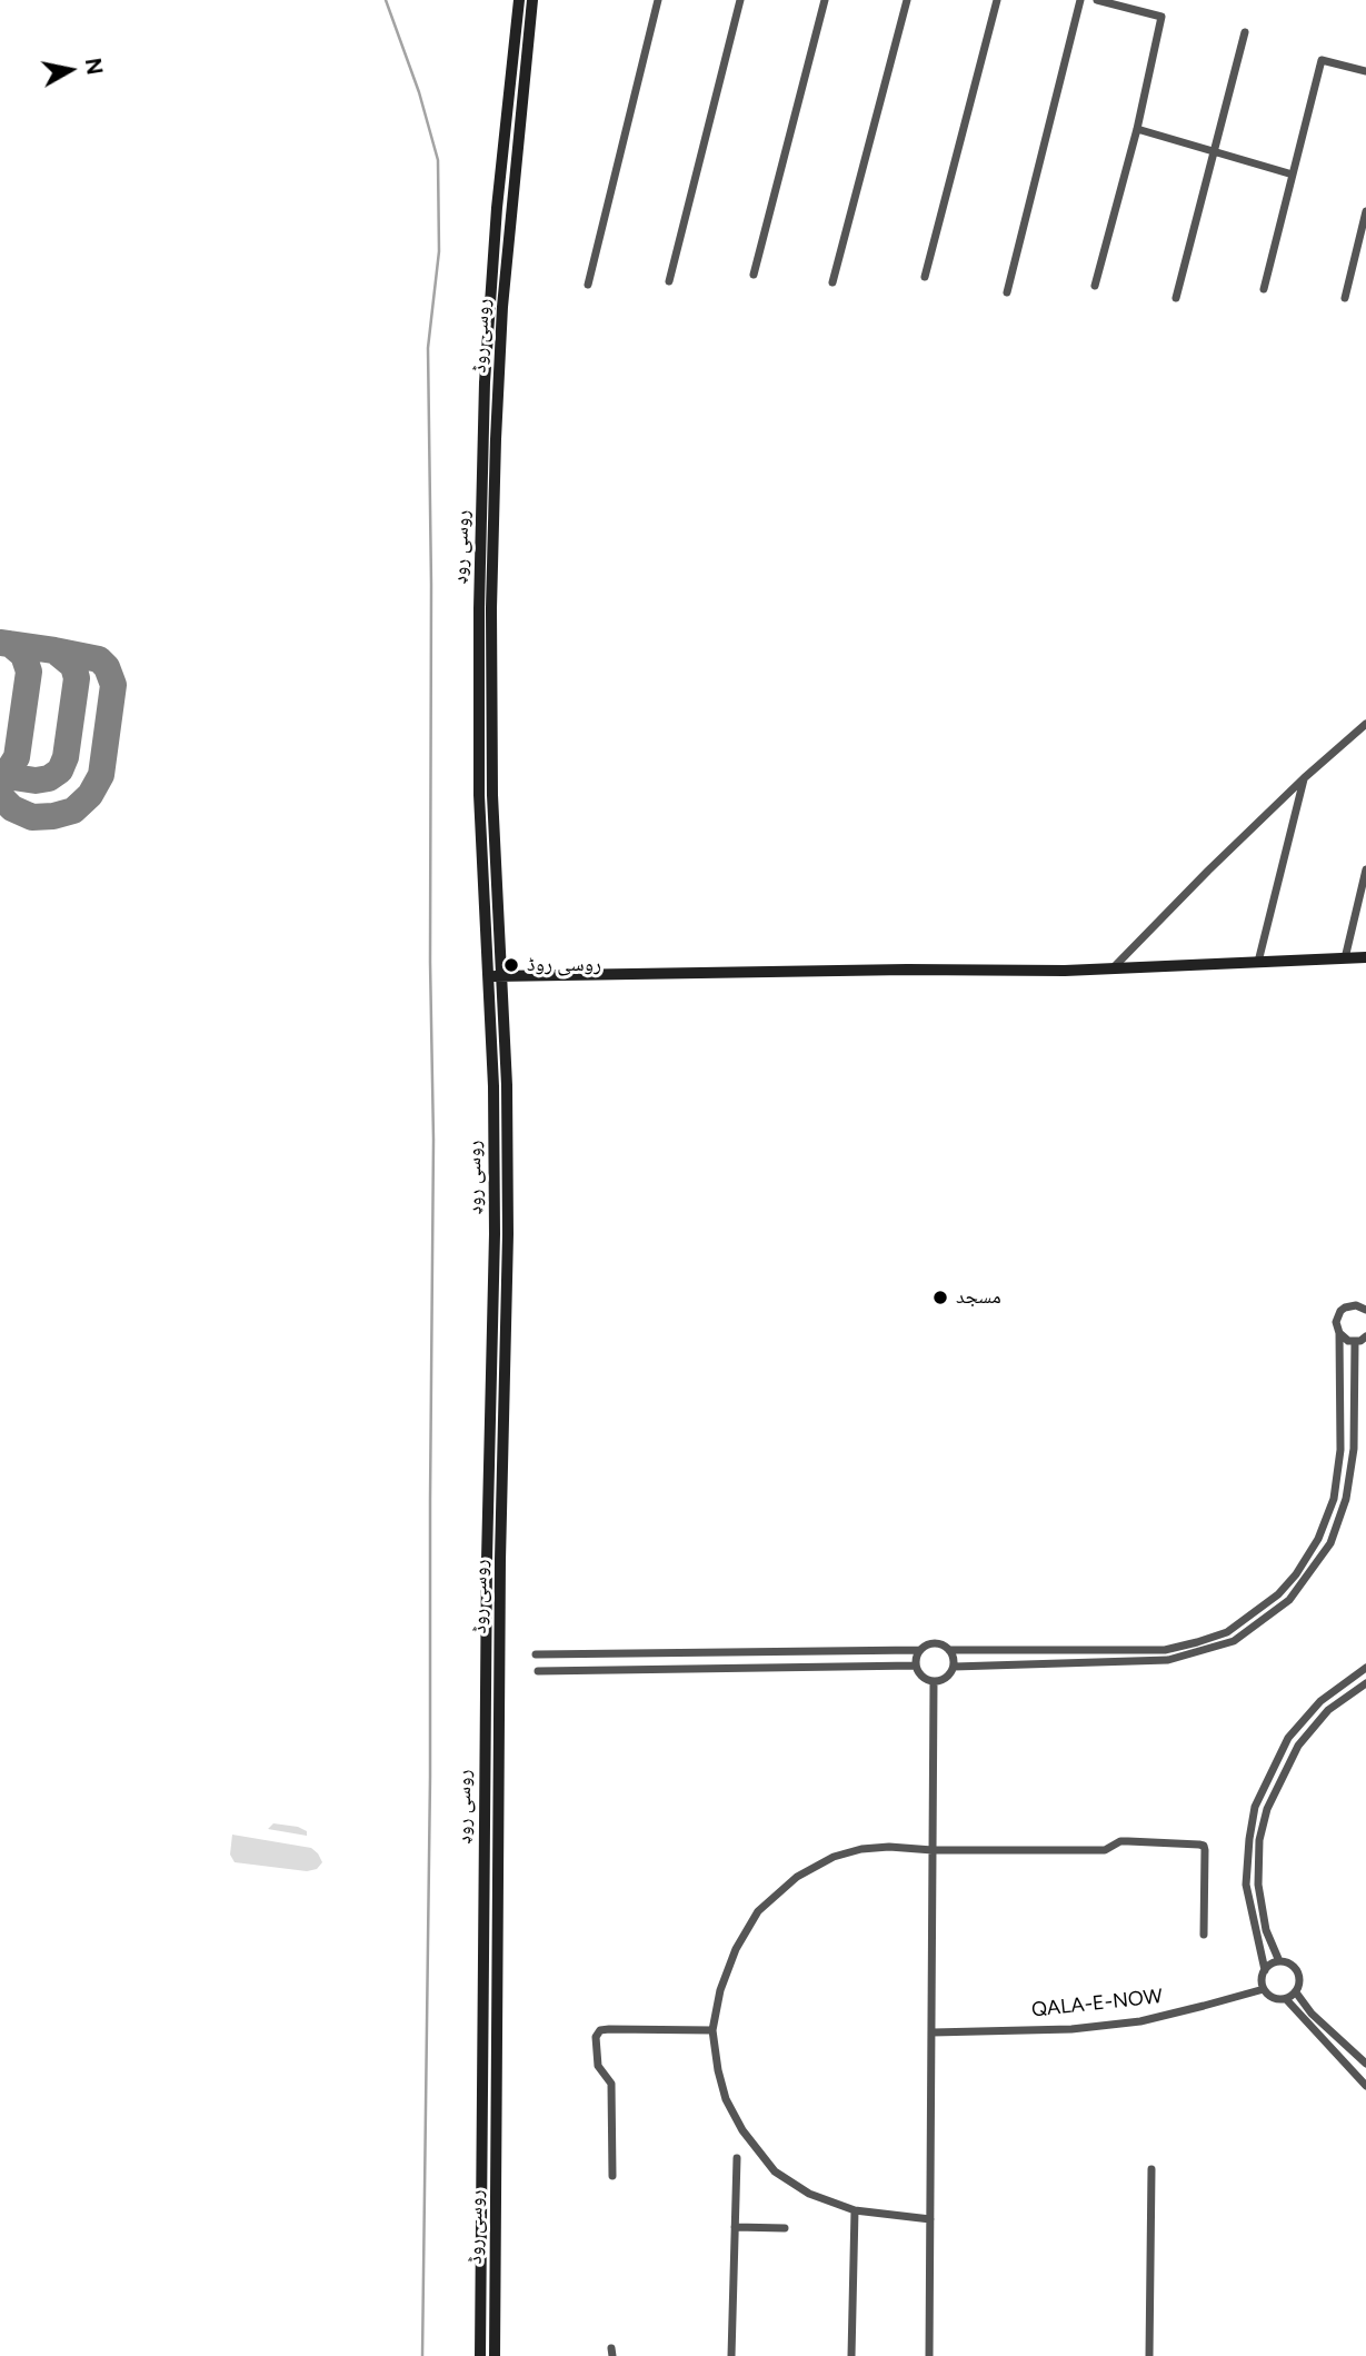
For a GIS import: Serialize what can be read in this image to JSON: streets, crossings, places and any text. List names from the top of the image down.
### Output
{
  "streets": {
    "main road": ["روسی روڈ", "روسی روډ"],
    "street": ["QALA-E-NOW"]
  },
  "crossings": [
    ["روسی روڈ", "روسی روډ"]
  ],
  "places": ["روسی روڈ", "مسجد"],
  "north": "right"
}
